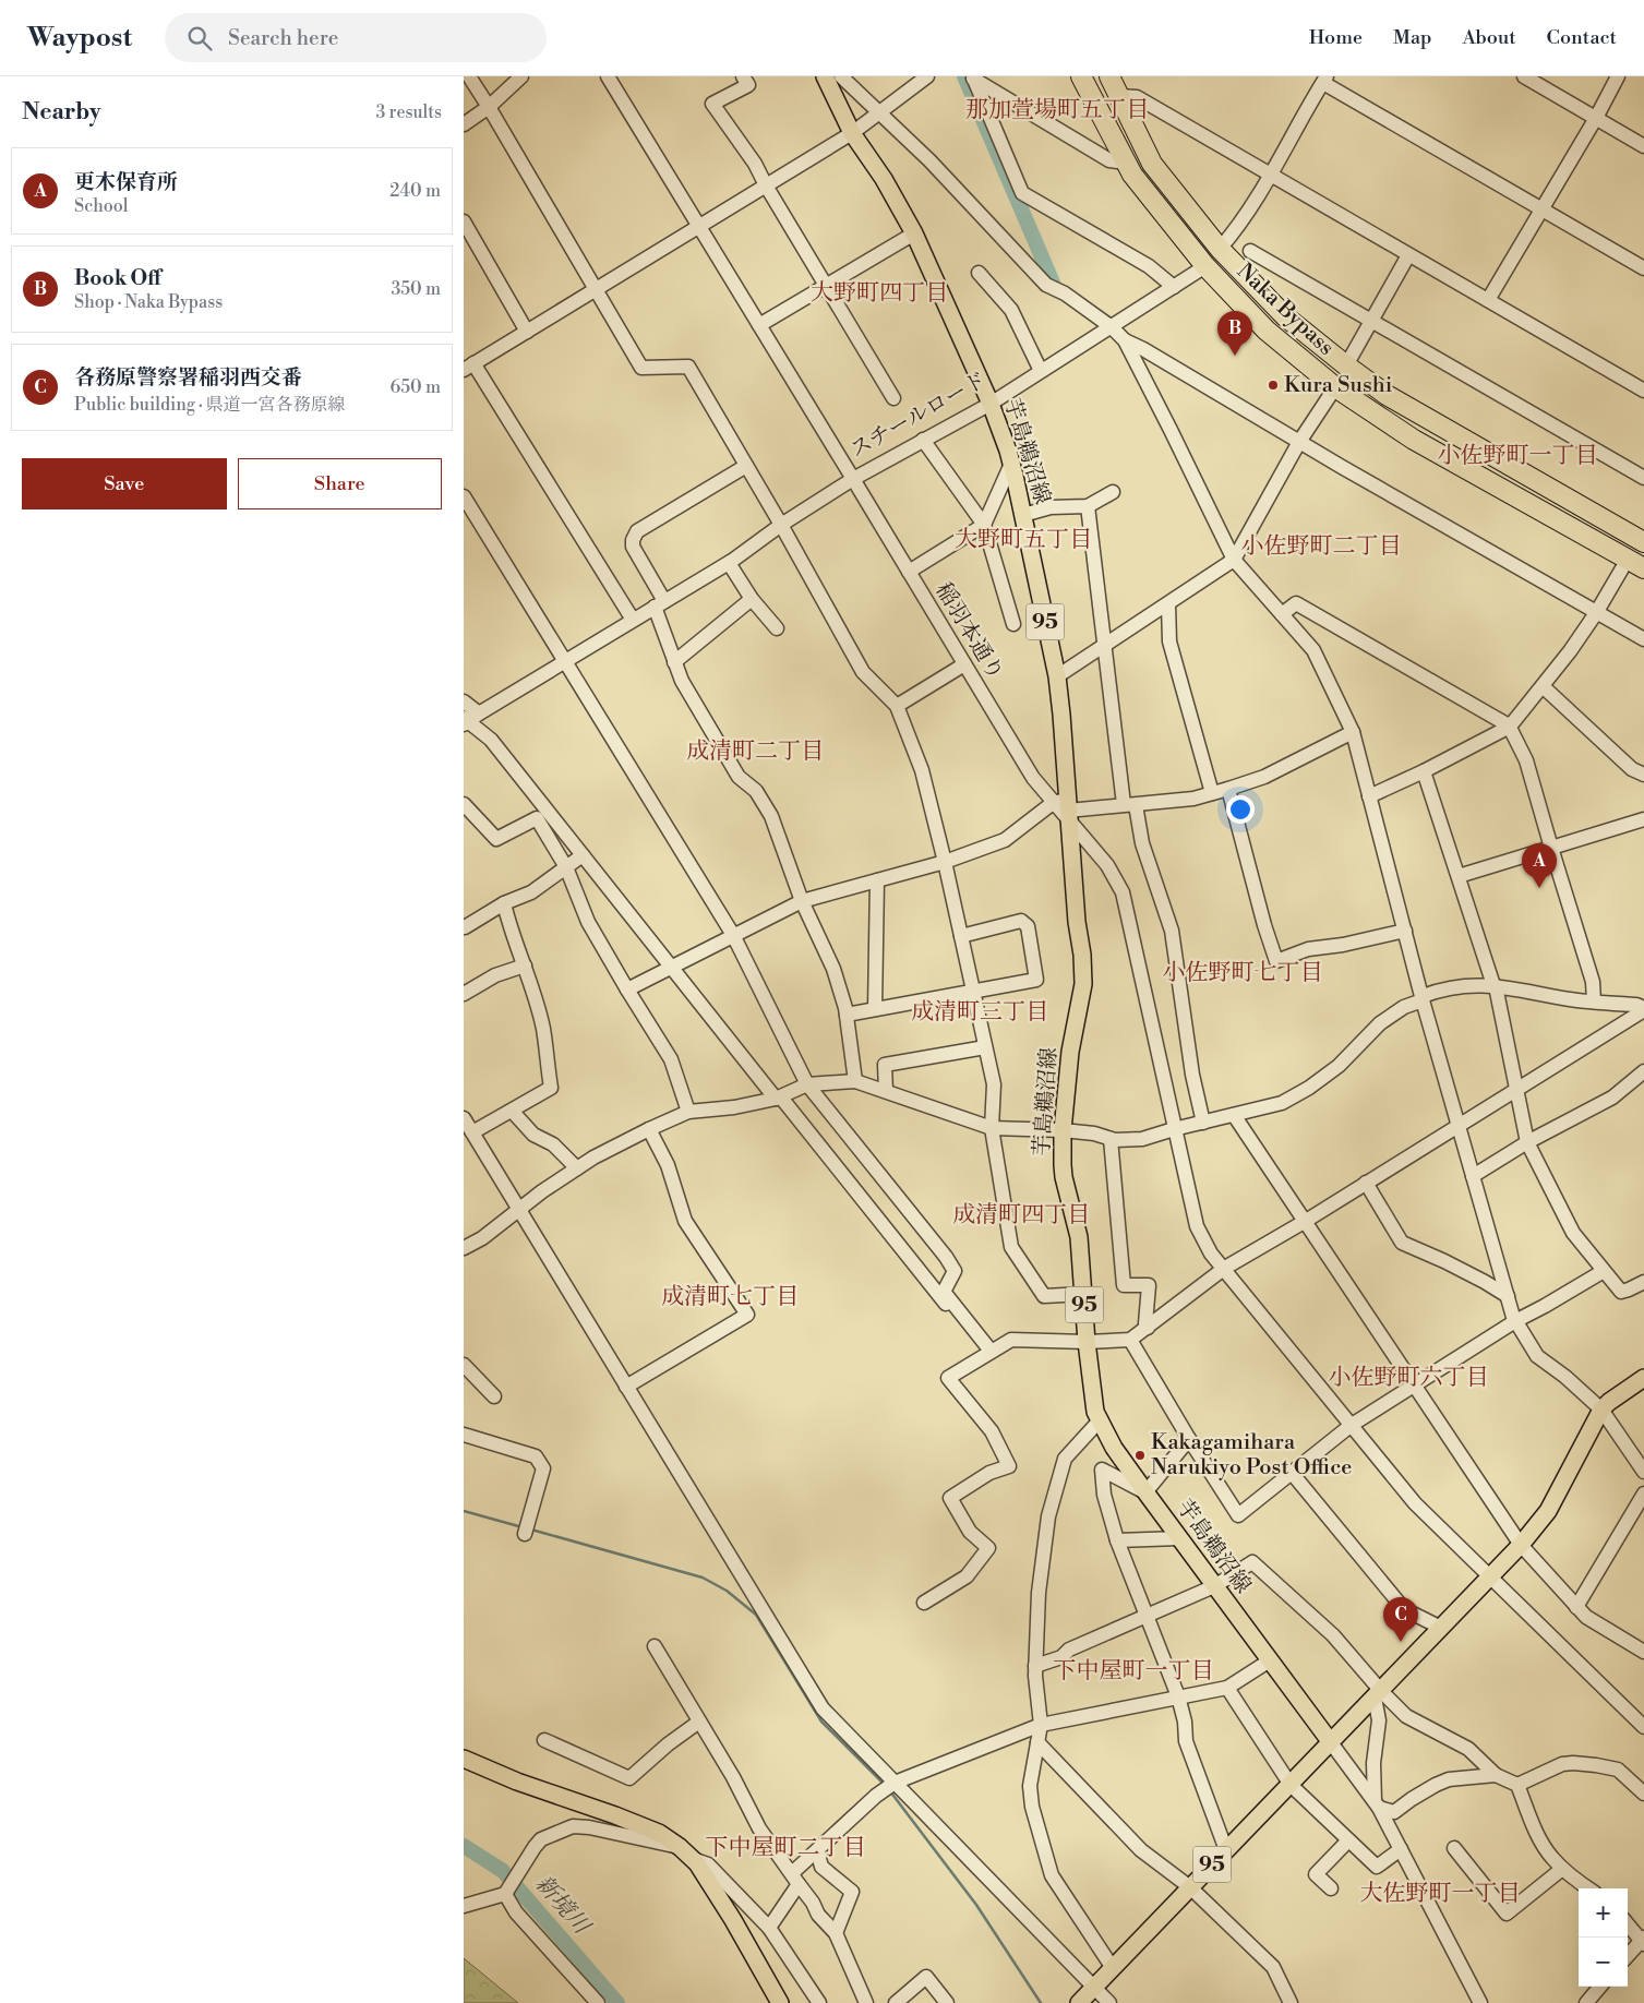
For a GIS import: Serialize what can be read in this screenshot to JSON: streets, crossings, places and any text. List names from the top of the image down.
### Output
{
  "streets": {
    "highway": ["Naka Bypass", "スチールロード"],
    "main road": ["芋島鵜沼線", "95"],
    "street": ["稲羽本通り"]
  },
  "crossings": [
    ["Naka Bypass", "スチールロード"],
    ["スチールロード", "芋島鵜沼線"],
    ["スチールロード", "稲羽本通り"],
    ["芋島鵜沼線", "95"],
    ["芋島鵜沼線", "稲羽本通り"]
  ],
  "districts": [
    "那加萱場町五丁目",
    "大野町四丁目",
    "小佐野町一丁目",
    "大野町五丁目",
    "小佐野町二丁目",
    "成清町二丁目",
    "小佐野町七丁目",
    "成清町三丁目",
    "成清町四丁目",
    "成清町七丁目",
    "小佐野町六丁目",
    "下中屋町一丁目",
    "下中屋町二丁目",
    "大佐野町一丁目"
  ],
  "water": ["新境川"],
  "places": ["Kura Sushi", "Kakagamihara Narukiyo Post Office"],
  "page": {
    "header": "Waypost",
    "search": "Search here",
    "nav": [
      "Home",
      "Map",
      "About",
      "Contact"
    ],
    "heading": ["Nearby", "3 results"],
    "list": [
      {
        "mark": "A",
        "name": "更木保育所",
        "note": "School",
        "value": "240 m"
      },
      {
        "mark": "B",
        "name": "Book Off",
        "note": "Shop · Naka Bypass",
        "value": "350 m"
      },
      {
        "mark": "C",
        "name": "各務原警察署稲羽西交番",
        "note": "Public building · 県道一宮各務原線",
        "value": "650 m"
      }
    ],
    "pins": ["B", "A", "C"],
    "buttons": ["Save", "Share"],
    "map_buttons": ["+", "−"]
  }
}
